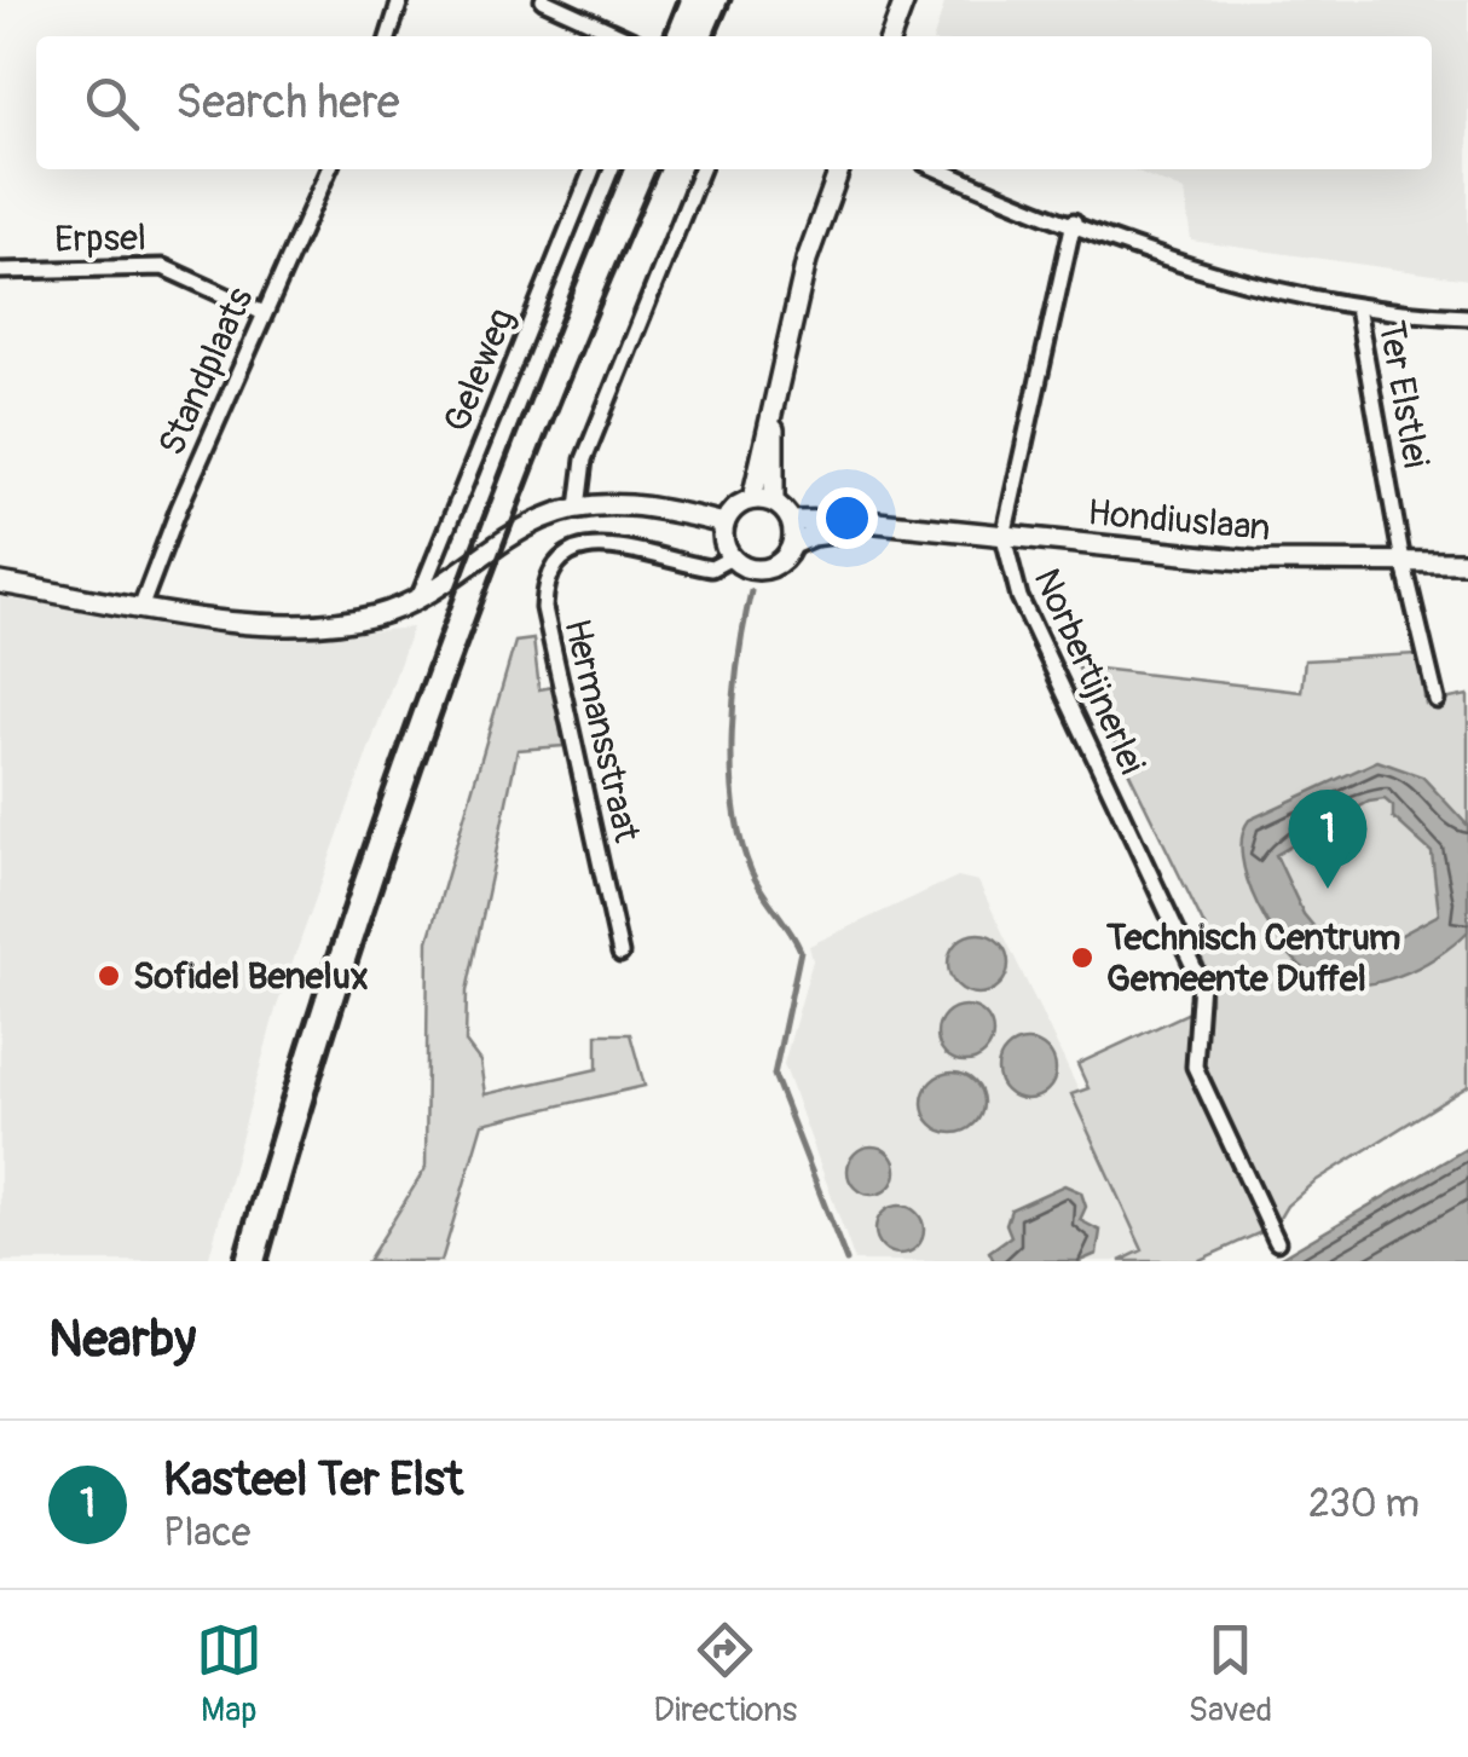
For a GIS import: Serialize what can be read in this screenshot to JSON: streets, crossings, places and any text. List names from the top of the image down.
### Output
{
  "streets": {
    "street": [
      "Erpsel",
      "Geleweg",
      "Standplaats",
      "Ter Elstlei",
      "Hondiuslaan",
      "Norbertijnerlei",
      "Hermansstraat"
    ]
  },
  "crossings": [
    ["Erpsel", "Standplaats"],
    ["Ter Elstlei", "Hondiuslaan"],
    ["Hondiuslaan", "Norbertijnerlei"],
    ["Hondiuslaan", "Hermansstraat"]
  ],
  "places": ["Technisch Centrum Gemeente Duffel", "Sofidel Benelux"],
  "page": {
    "search": "Search here",
    "pins": "1",
    "heading": "Nearby",
    "list": [
      {
        "mark": "1",
        "name": "Kasteel Ter Elst",
        "note": "Place",
        "value": "230 m"
      }
    ],
    "nav": ["Map", "Directions", "Saved"]
  }
}
